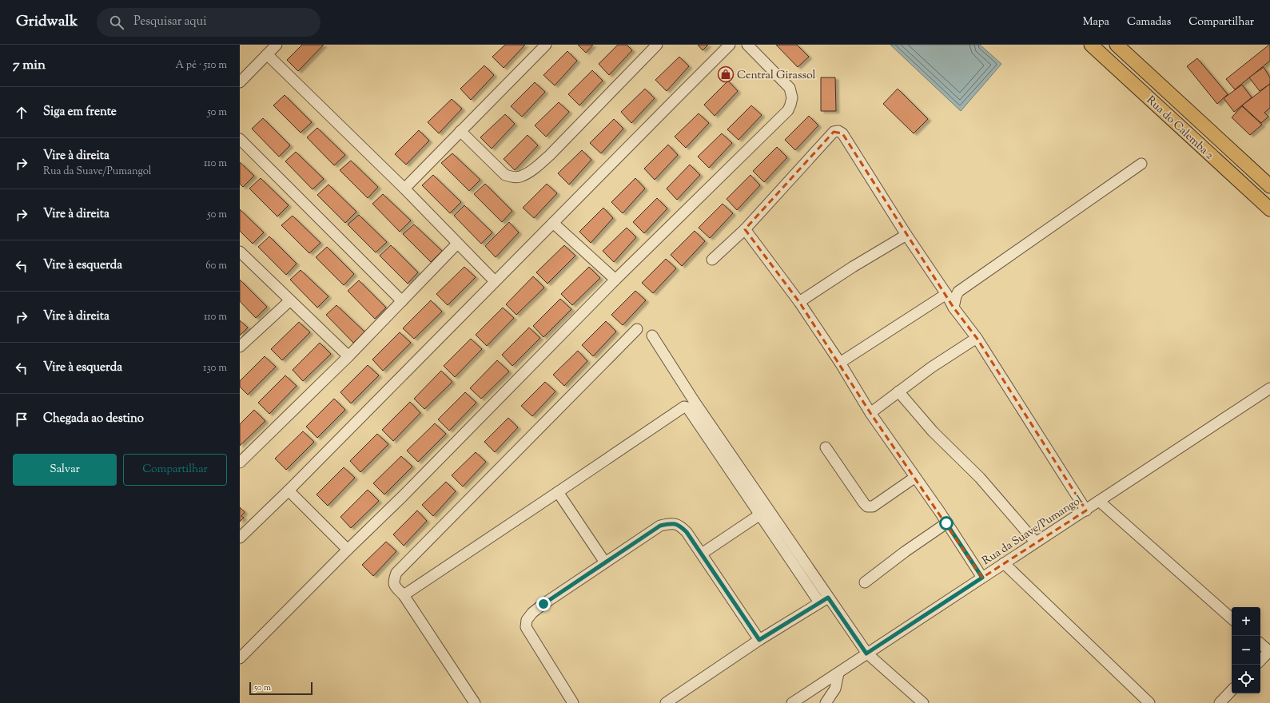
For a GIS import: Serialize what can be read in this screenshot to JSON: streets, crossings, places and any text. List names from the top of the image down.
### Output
{
  "streets": {
    "main road": ["Rua do Calemba 2"],
    "street": ["Rua da Suave/Pumangol"]
  },
  "places": {
    "shop": ["Central Girassol"]
  },
  "scale_bar": "50 m",
  "page": {
    "header": "Gridwalk",
    "search": "Pesquisar aqui",
    "nav": ["Mapa", "Camadas", "Compartilhar"],
    "heading": ["7 min", "A pé · 510 m"],
    "list": [
      ["Siga em frente", "50 m"],
      ["Vire à direita", "Rua da Suave/Pumangol", "110 m"],
      ["Vire à direita", "50 m"],
      ["Vire à esquerda", "60 m"],
      ["Vire à direita", "110 m"],
      ["Vire à esquerda", "130 m"],
      "Chegada ao destino"
    ],
    "buttons": ["Salvar", "Compartilhar"],
    "map_buttons": ["+", "−"],
    "scale": "50 m"
  }
}
